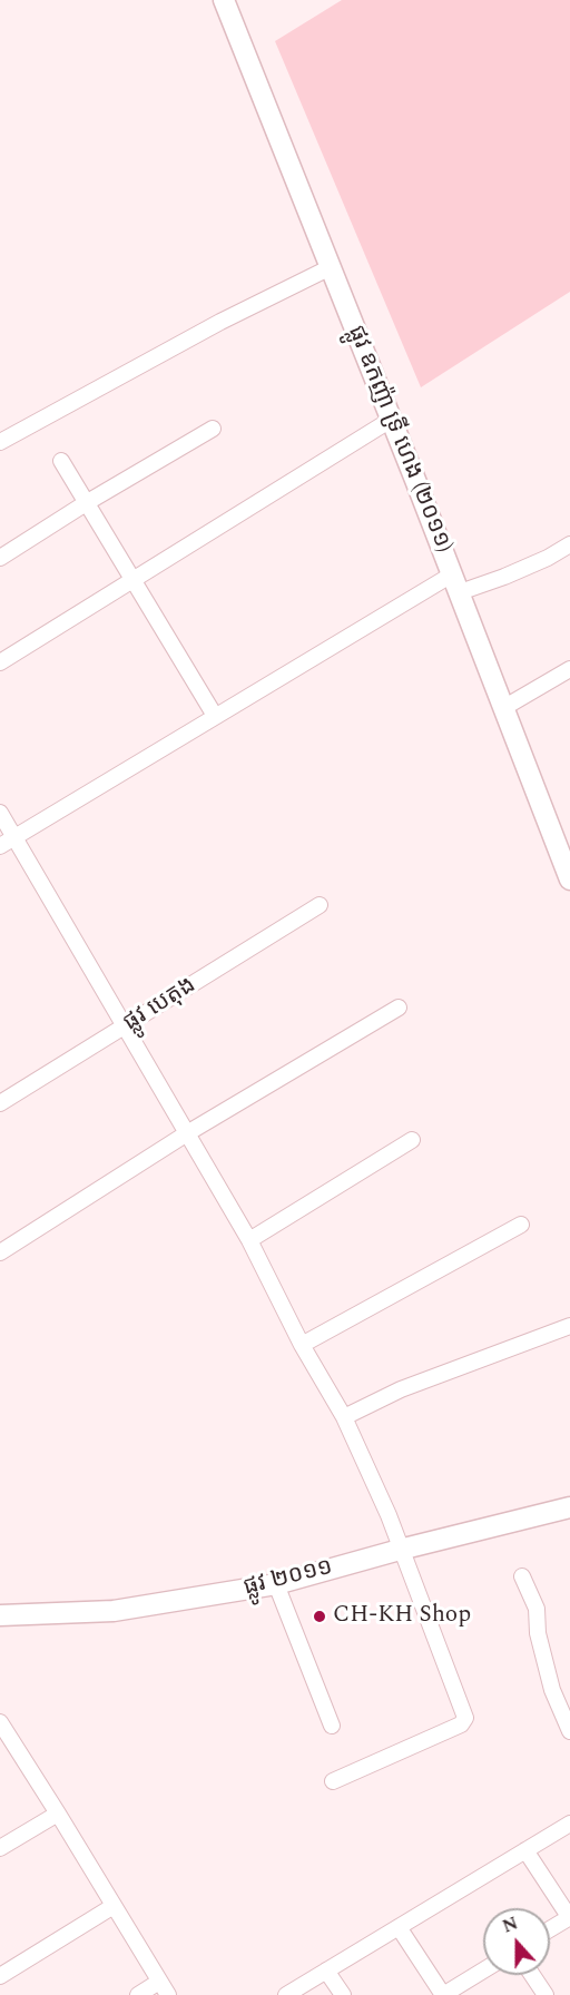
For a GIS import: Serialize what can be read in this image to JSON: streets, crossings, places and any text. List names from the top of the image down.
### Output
{
  "streets": {
    "main road": ["ផ្លូវ ឧកញ៉ា ទ្រី ហេង (២០១១)", "ផ្លូវ ២០១១"],
    "street": ["ផ្លូវ បេតុង"]
  },
  "places": ["CH-KH Shop"],
  "north": "top"
}
